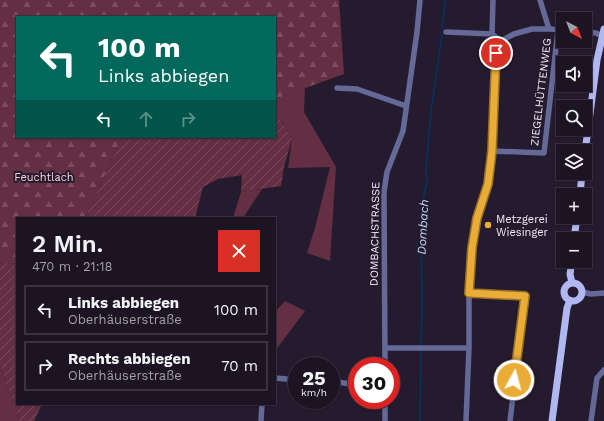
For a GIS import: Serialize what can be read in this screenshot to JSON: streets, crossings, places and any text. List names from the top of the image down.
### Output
{
  "streets": {
    "street": ["ZIEGELHÜTTENWEG", "DOMBACHSTRASSE"]
  },
  "water": ["Dombach"],
  "parks": ["Feuchtlach"],
  "places": ["Metzgerei Wiesinger"],
  "north": "bottom right",
  "page": {
    "map_buttons": ["+", "−"],
    "turn": ["100 m", "Links abbiegen"],
    "heading": ["2 Min.", "470 m · 21:18"],
    "list": [
      {
        "name": "Links abbiegen",
        "note": "Oberhäuserstraße",
        "value": "100 m"
      },
      {
        "name": "Rechts abbiegen",
        "note": "Oberhäuserstraße",
        "value": "70 m"
      }
    ],
    "speed": "25 km/h",
    "limit": "30"
  }
}
